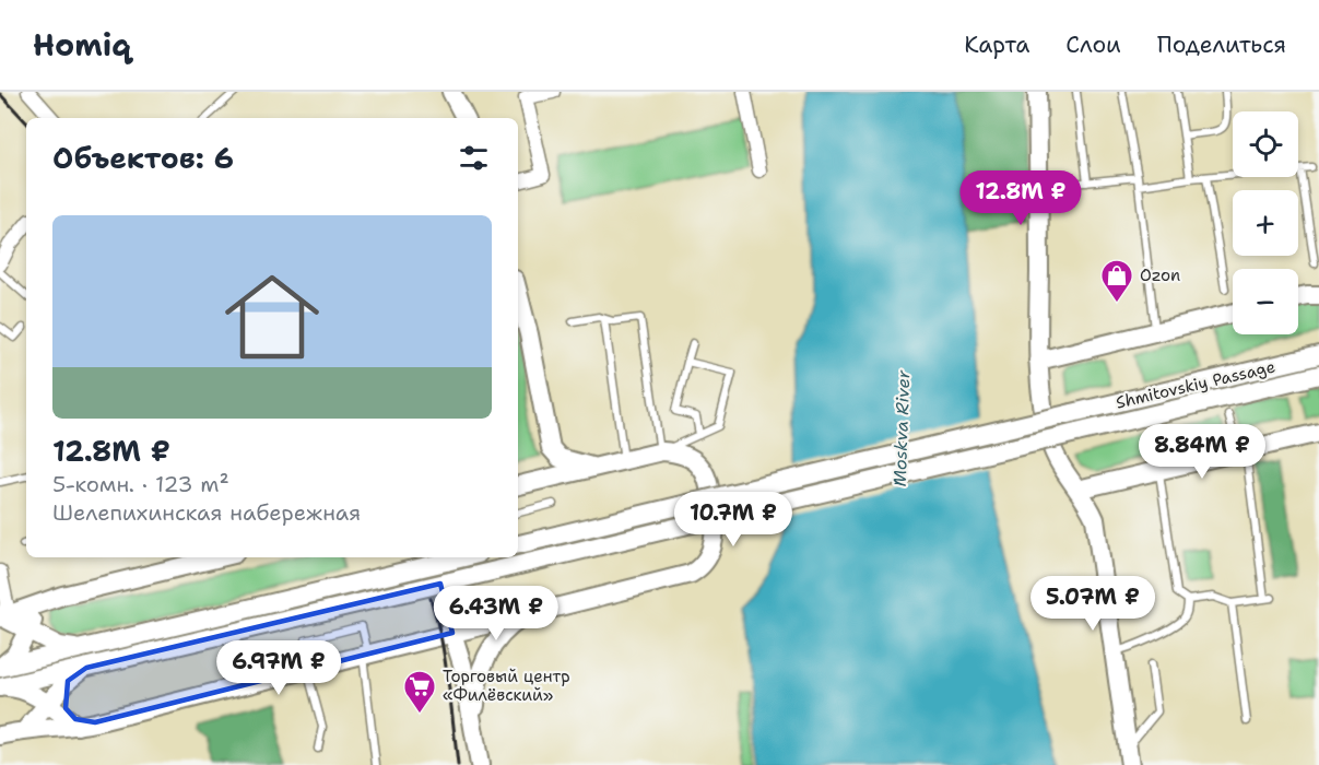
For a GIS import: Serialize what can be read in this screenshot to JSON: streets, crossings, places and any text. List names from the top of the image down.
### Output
{
  "streets": {
    "street": ["Shmitovskiy Passage"]
  },
  "water": ["Moskva River"],
  "places": {
    "shop": ["Ozon"],
    "supermarket": ["Торговый центр «Филёвский»"]
  },
  "page": {
    "header": "Homiq",
    "nav": ["Карта", "Слои", "Поделиться"],
    "map_buttons": ["+", "−"],
    "heading": "Объектов: 6",
    "price": [
      "12.8M ₽",
      "8.84M ₽",
      "10.7M ₽",
      "5.07M ₽",
      "6.43M ₽",
      "6.97M ₽"
    ],
    "list": [
      {
        "name": "12.8M ₽",
        "note": "5-комн. · 123 m² · Шелепихинская набережная"
      }
    ]
  }
}
